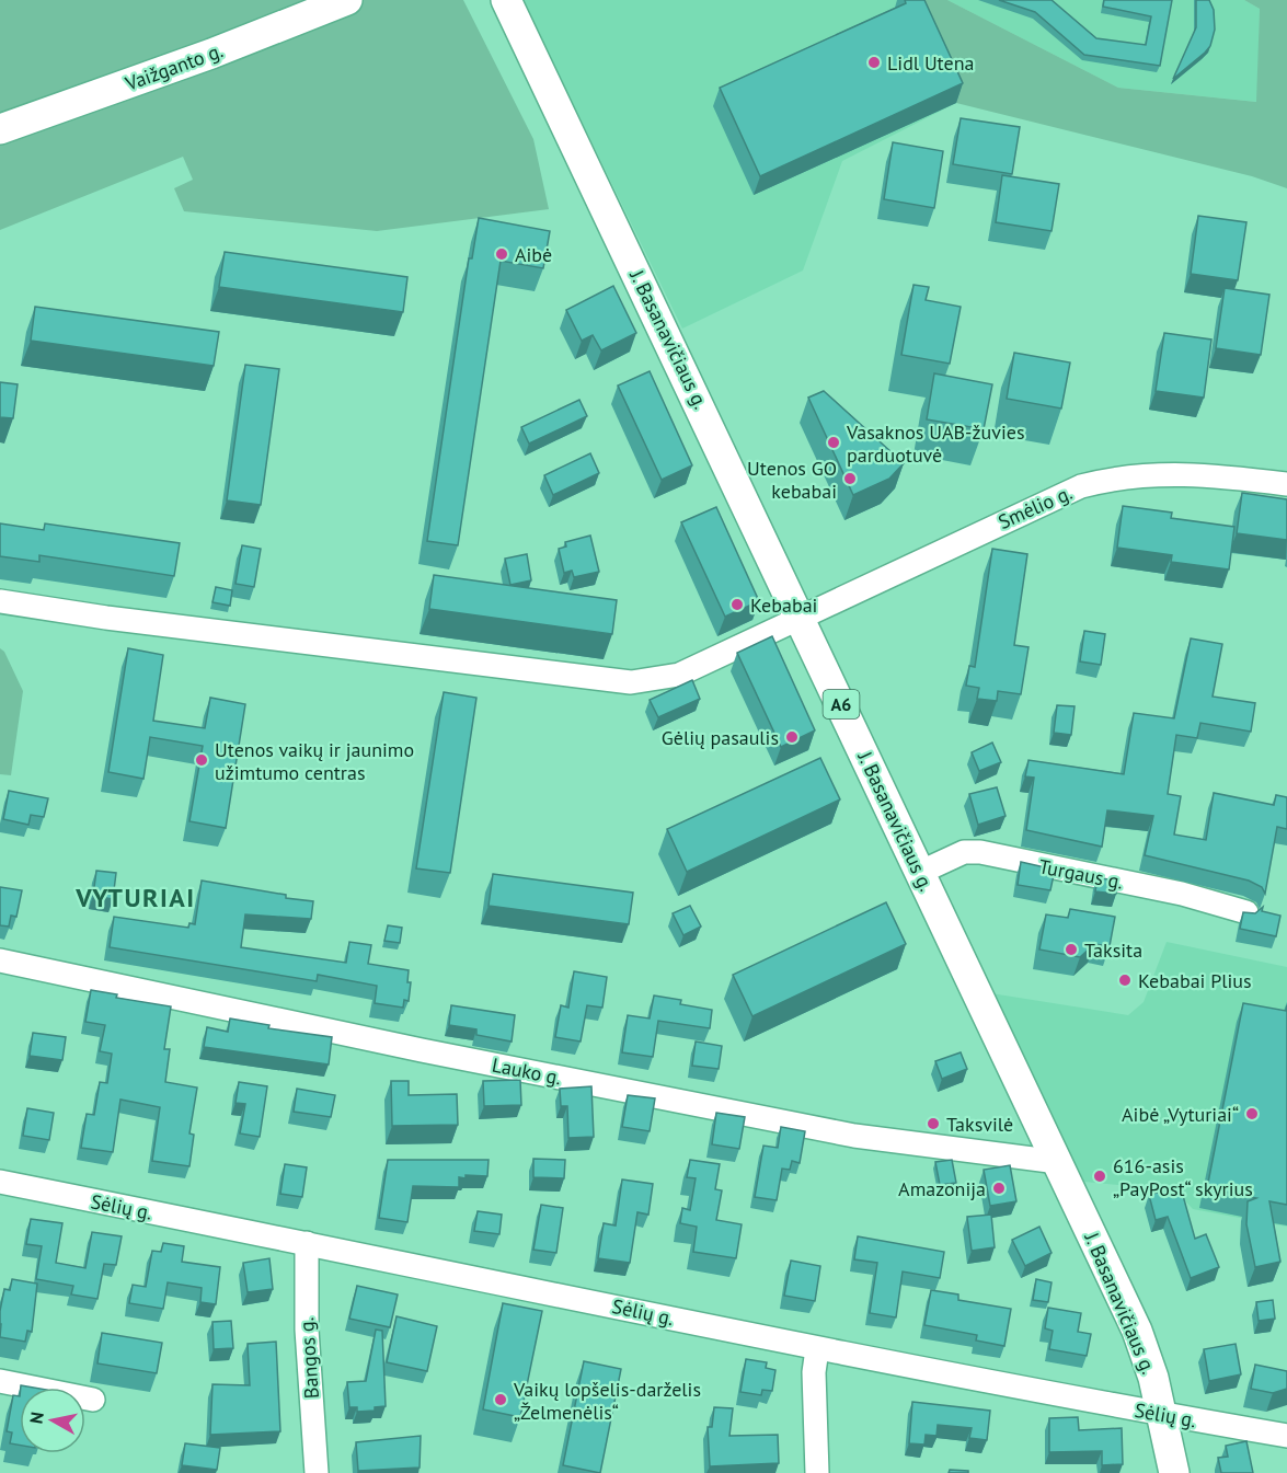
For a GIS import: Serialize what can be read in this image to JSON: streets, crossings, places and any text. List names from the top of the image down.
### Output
{
  "streets": {
    "main road": ["Vaižganto g.", "J. Basanavičiaus g.", "A6"],
    "street": [
      "Smėlio g.",
      "Turgaus g.",
      "Lauko g.",
      "Sėlių g.",
      "Bangos g."
    ]
  },
  "crossings": [
    ["J. Basanavičiaus g.", "Smėlio g."],
    ["J. Basanavičiaus g.", "Turgaus g."],
    ["J. Basanavičiaus g.", "Lauko g."],
    ["J. Basanavičiaus g.", "Sėlių g."],
    ["Sėlių g.", "Bangos g."]
  ],
  "districts": ["VYTURIAI"],
  "places": [
    "Lidl Utena",
    "Aibė",
    "Vasaknos UAB-žuvies parduotuvė",
    "Utenos GO kebabai",
    "Kebabai",
    "Gėlių pasaulis",
    "Utenos vaikų ir jaunimo užimtumo centras",
    "Taksita",
    "Kebabai Plius",
    "Aibė „Vyturiai“",
    "Taksvilė",
    "616-asis „PayPost“ skyrius",
    "Amazonija",
    "Vaikų lopšelis-darželis „Želmenėlis“"
  ],
  "north": "left"
}
